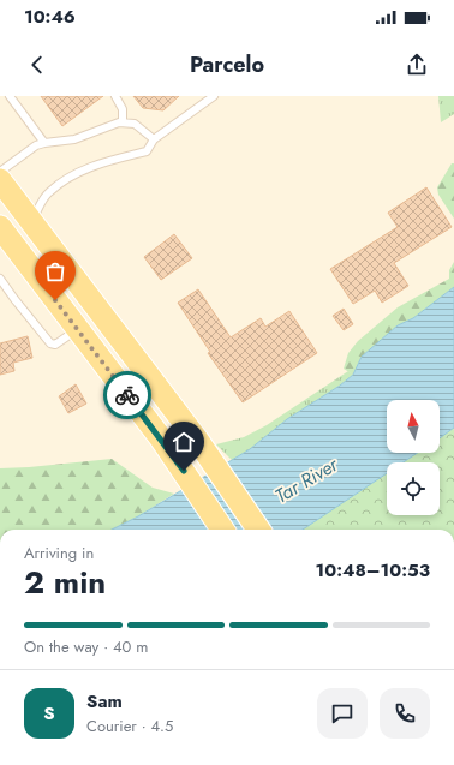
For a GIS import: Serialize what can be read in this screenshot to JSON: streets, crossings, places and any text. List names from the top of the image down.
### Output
{
  "water": ["Tar River"],
  "north": "top",
  "page": {
    "status": "10:46",
    "header": "Parcelo",
    "heading": ["2 min", "Arriving in", "10:48–10:53"],
    "panel": ["Sam", "Courier · 4.5"],
    "bar": "On the way · 40 m",
    "round": "S"
  }
}
